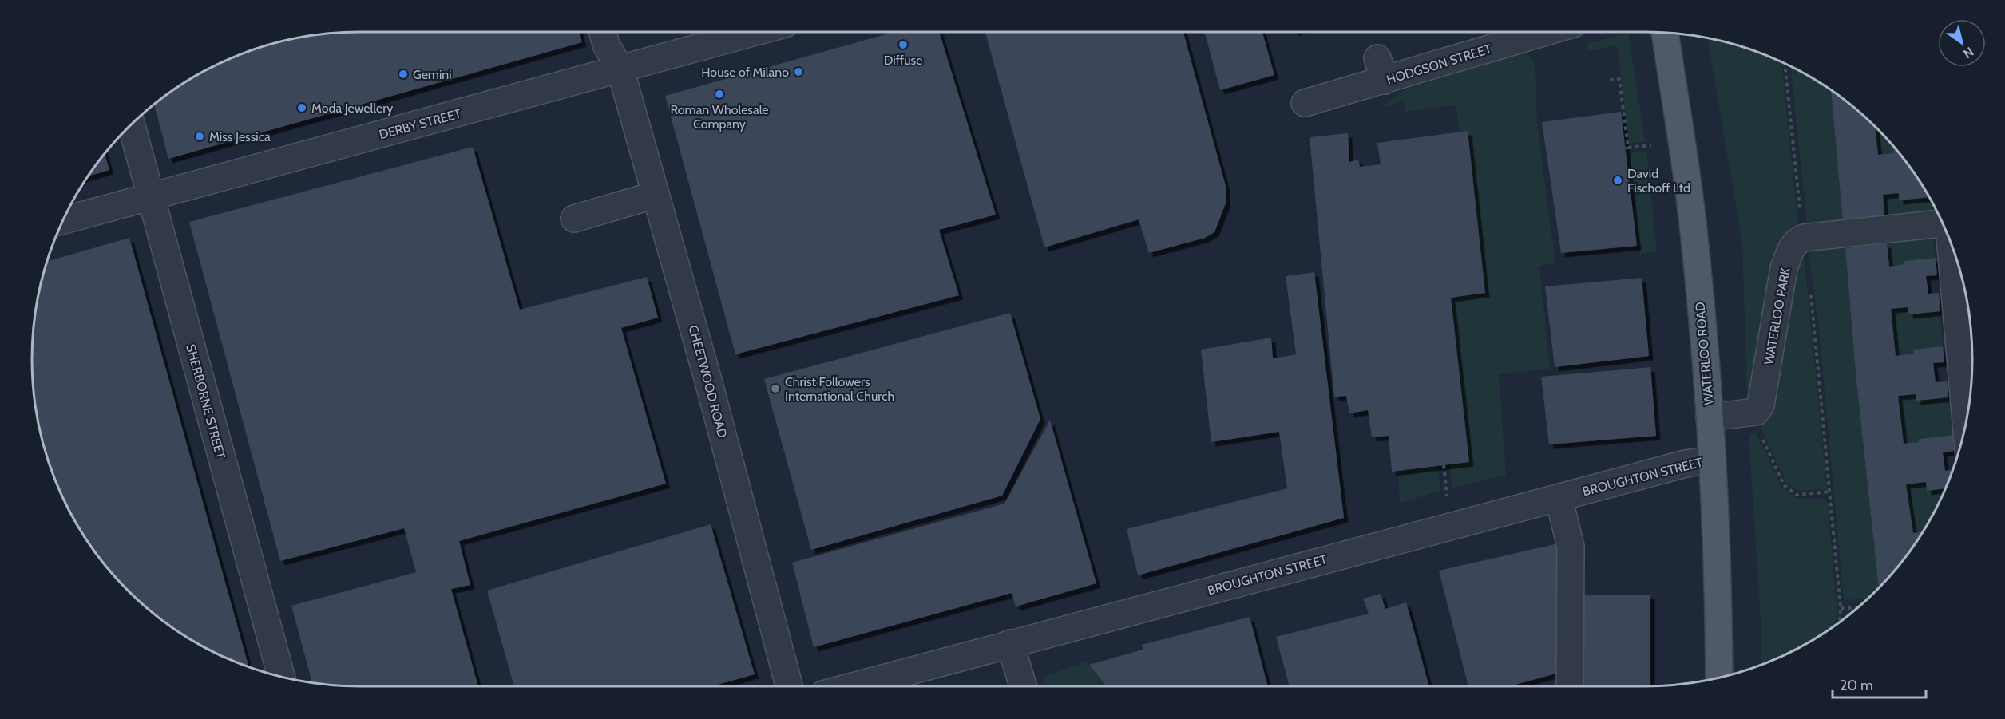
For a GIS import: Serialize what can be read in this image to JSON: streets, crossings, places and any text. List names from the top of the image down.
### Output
{
  "streets": {
    "main road": ["WATERLOO ROAD"],
    "street": [
      "HODGSON STREET",
      "DERBY STREET",
      "WATERLOO PARK",
      "CHEETWOOD ROAD",
      "SHERBORNE STREET",
      "BROUGHTON STREET"
    ]
  },
  "crossings": [
    ["DERBY STREET", "CHEETWOOD ROAD"],
    ["DERBY STREET", "SHERBORNE STREET"],
    ["WATERLOO ROAD", "BROUGHTON STREET"]
  ],
  "places": [
    "Diffuse",
    "House of Milano",
    "Gemini",
    "Roman Wholesale Company",
    "Moda Jewellery",
    "Miss Jessica",
    "David Fischoff Ltd",
    "Christ Followers International Church"
  ],
  "scale_bar": "20 m",
  "north": "bottom right"
}
